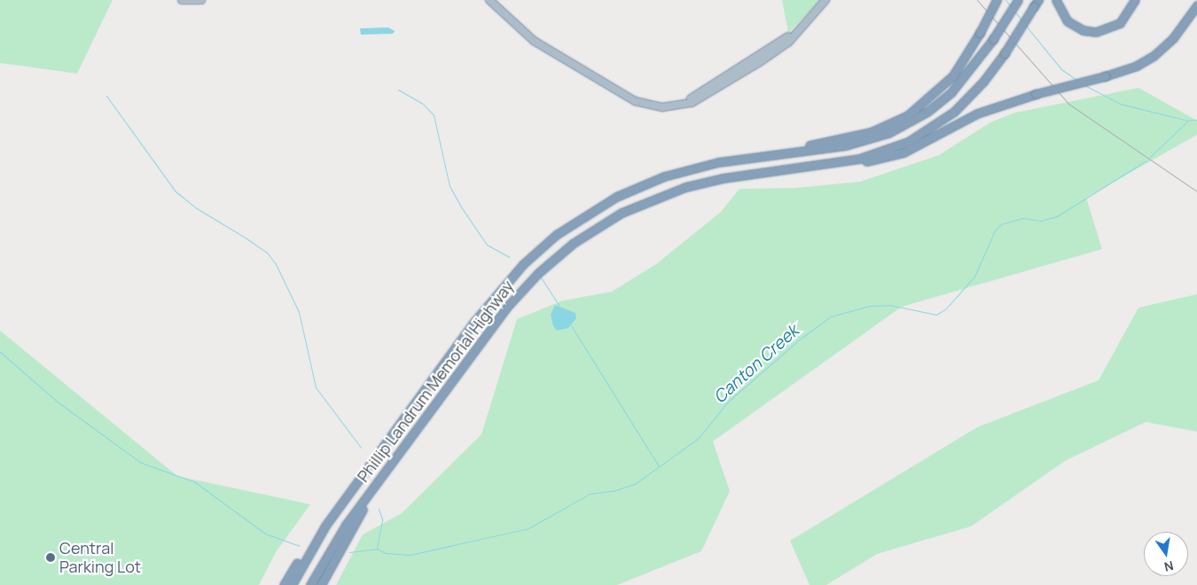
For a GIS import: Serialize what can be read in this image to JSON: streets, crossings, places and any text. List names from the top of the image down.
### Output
{
  "streets": {
    "highway": ["Phillip Landrum Memorial Highway"]
  },
  "water": ["Canton Creek"],
  "places": ["Central Parking Lot"],
  "north": "bottom"
}
